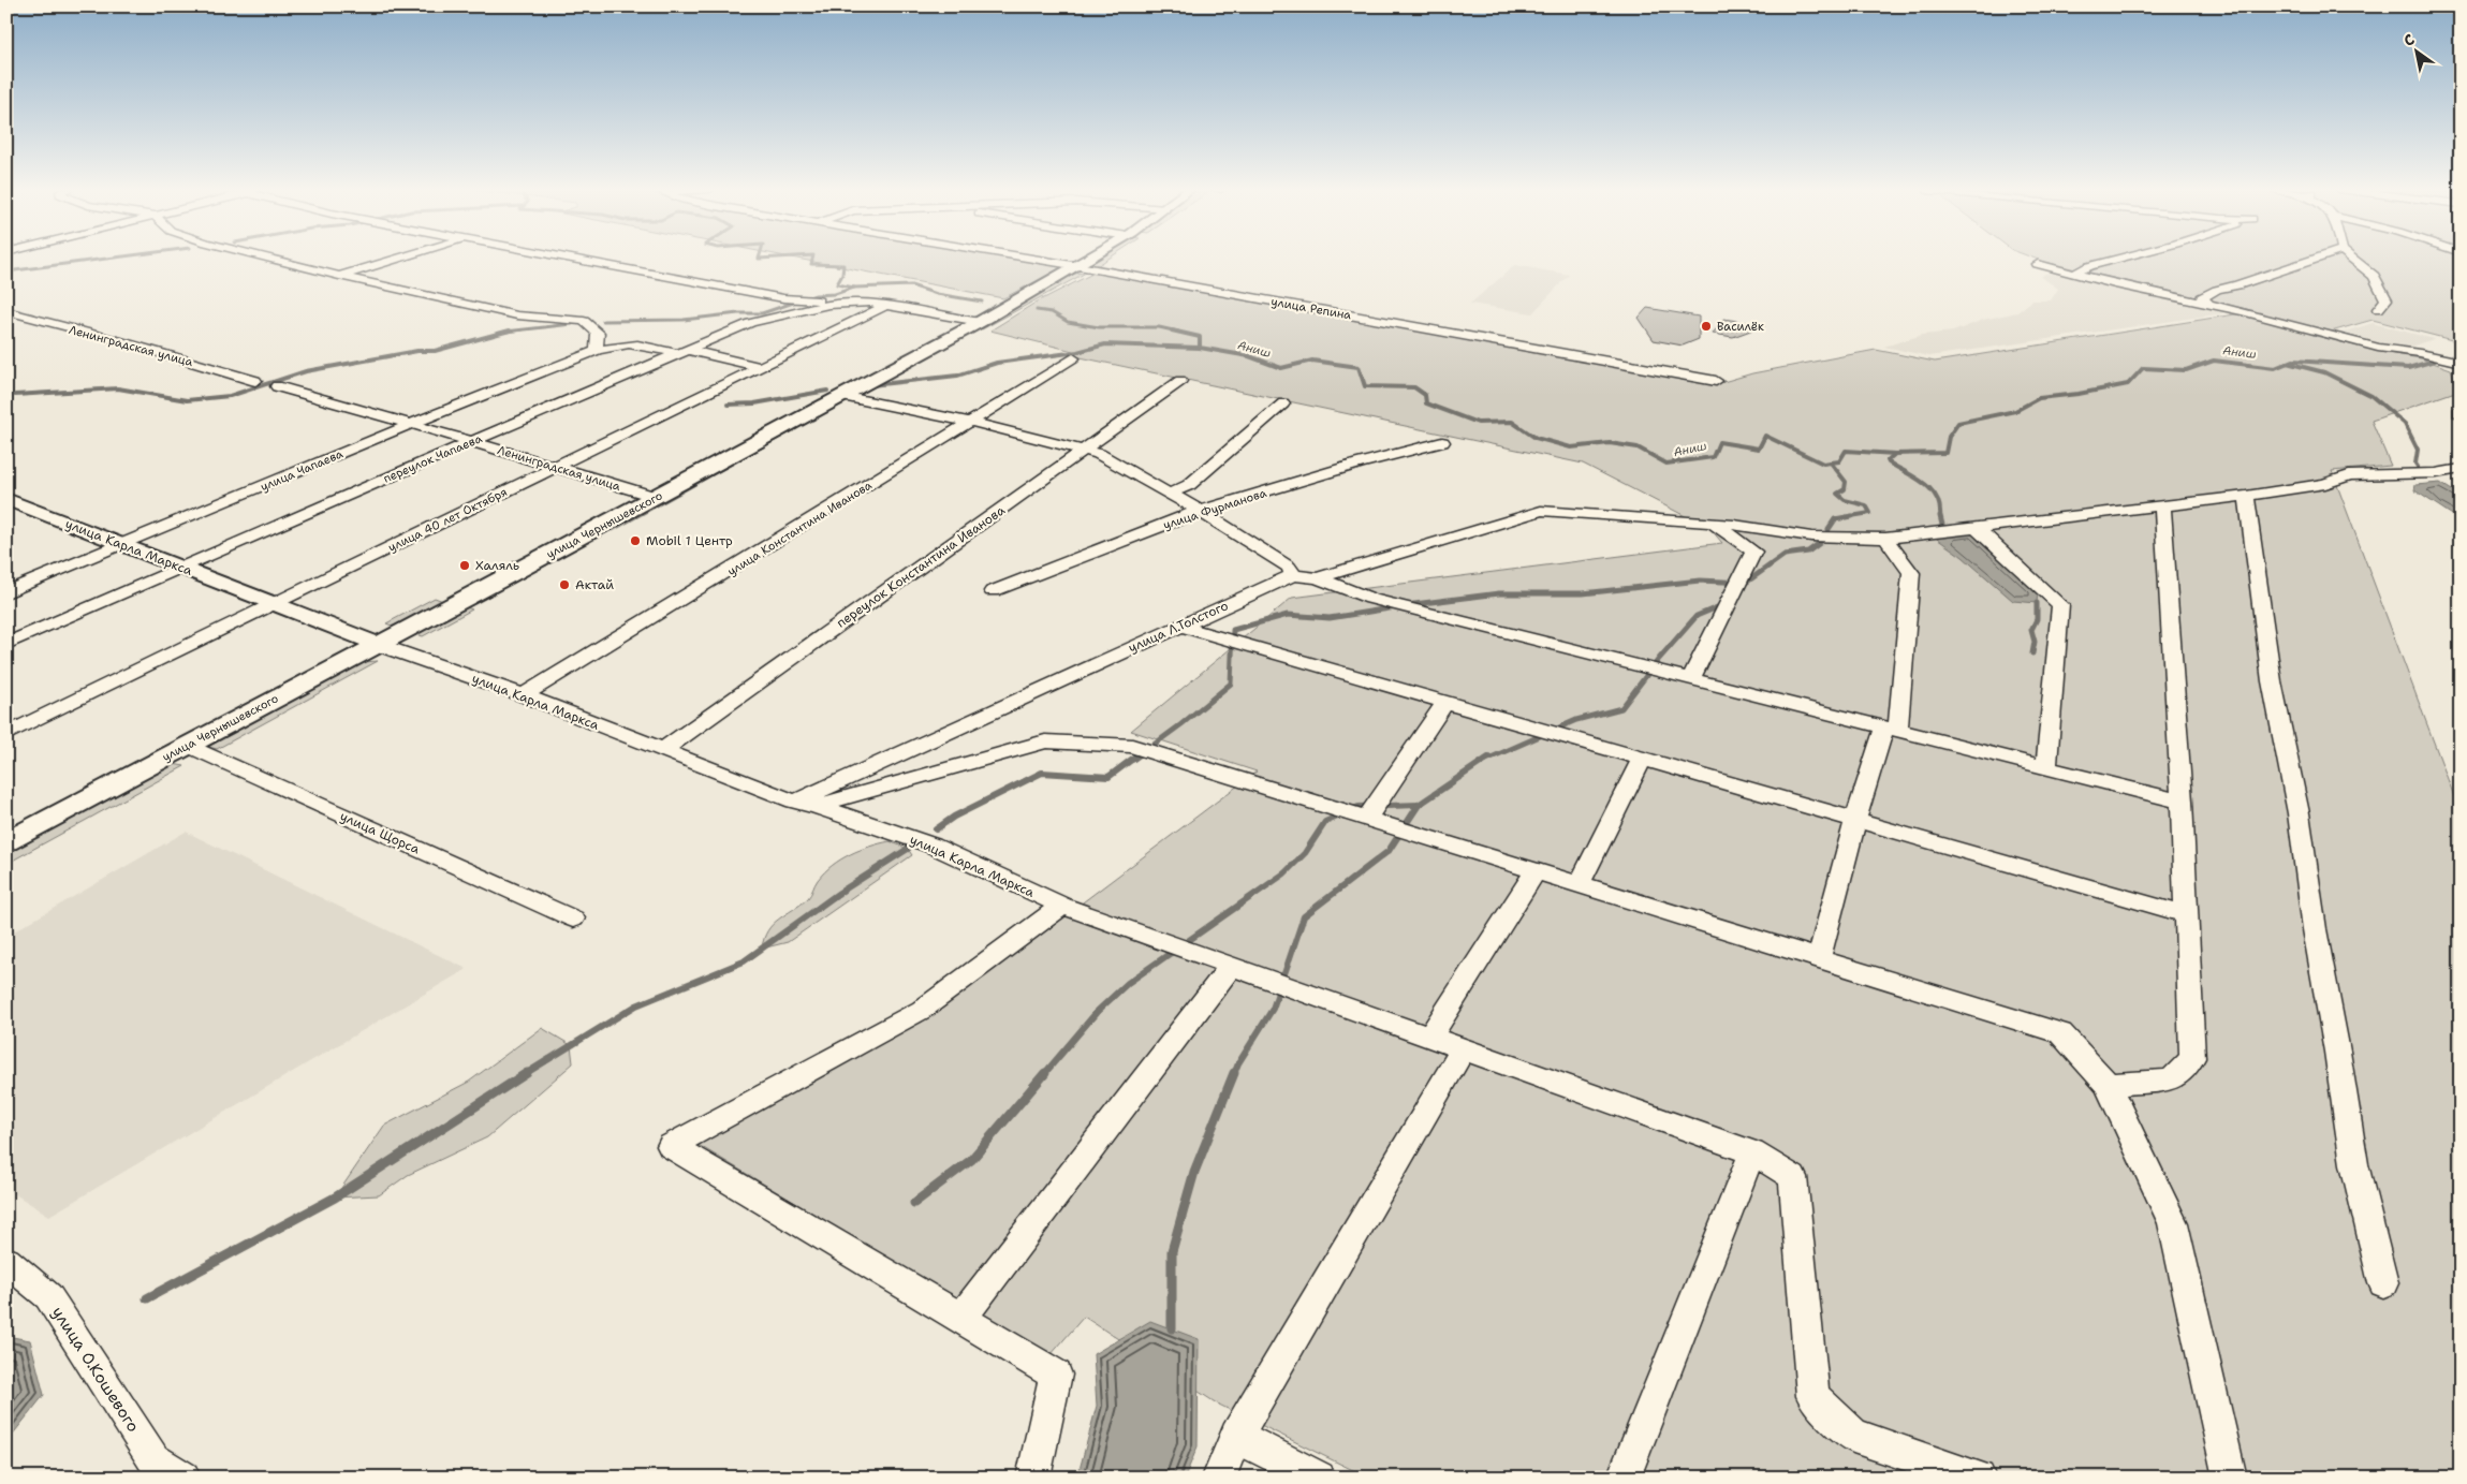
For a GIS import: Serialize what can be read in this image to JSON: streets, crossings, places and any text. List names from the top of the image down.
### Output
{
  "streets": {
    "street": [
      "улица Репина",
      "Ленинградская улица",
      "переулок Чапаева",
      "улица Чапаева",
      "улица Фурманова",
      "улица 40 лет Октября",
      "улица Чернышевского",
      "улица Константина Иванова",
      "улица Карла Маркса",
      "переулок Константина Иванова",
      "улица Л.Толстого",
      "улица Щорса",
      "улица О.Кошевого"
    ]
  },
  "crossings": [
    ["улица Репина", "улица Чернышевского"],
    ["Ленинградская улица", "переулок Чапаева"],
    ["Ленинградская улица", "улица Чапаева"],
    ["Ленинградская улица", "улица 40 лет Октября"],
    ["Ленинградская улица", "улица Чернышевского"],
    ["переулок Чапаева", "улица Чапаева"],
    ["переулок Чапаева", "улица Карла Маркса"],
    ["улица Чапаева", "улица Карла Маркса"],
    ["улица 40 лет Октября", "улица Карла Маркса"],
    ["улица Чернышевского", "улица Карла Маркса"],
    ["улица Чернышевского", "улица Щорса"],
    ["улица Константина Иванова", "улица Карла Маркса"],
    ["улица Карла Маркса", "переулок Константина Иванова"],
    ["улица Карла Маркса", "улица Л.Толстого"]
  ],
  "water": ["Аниш"],
  "places": [
    "Василёк",
    "Mobil 1 Центр",
    "Халяль",
    "Актай"
  ],
  "north": "top left"
}
